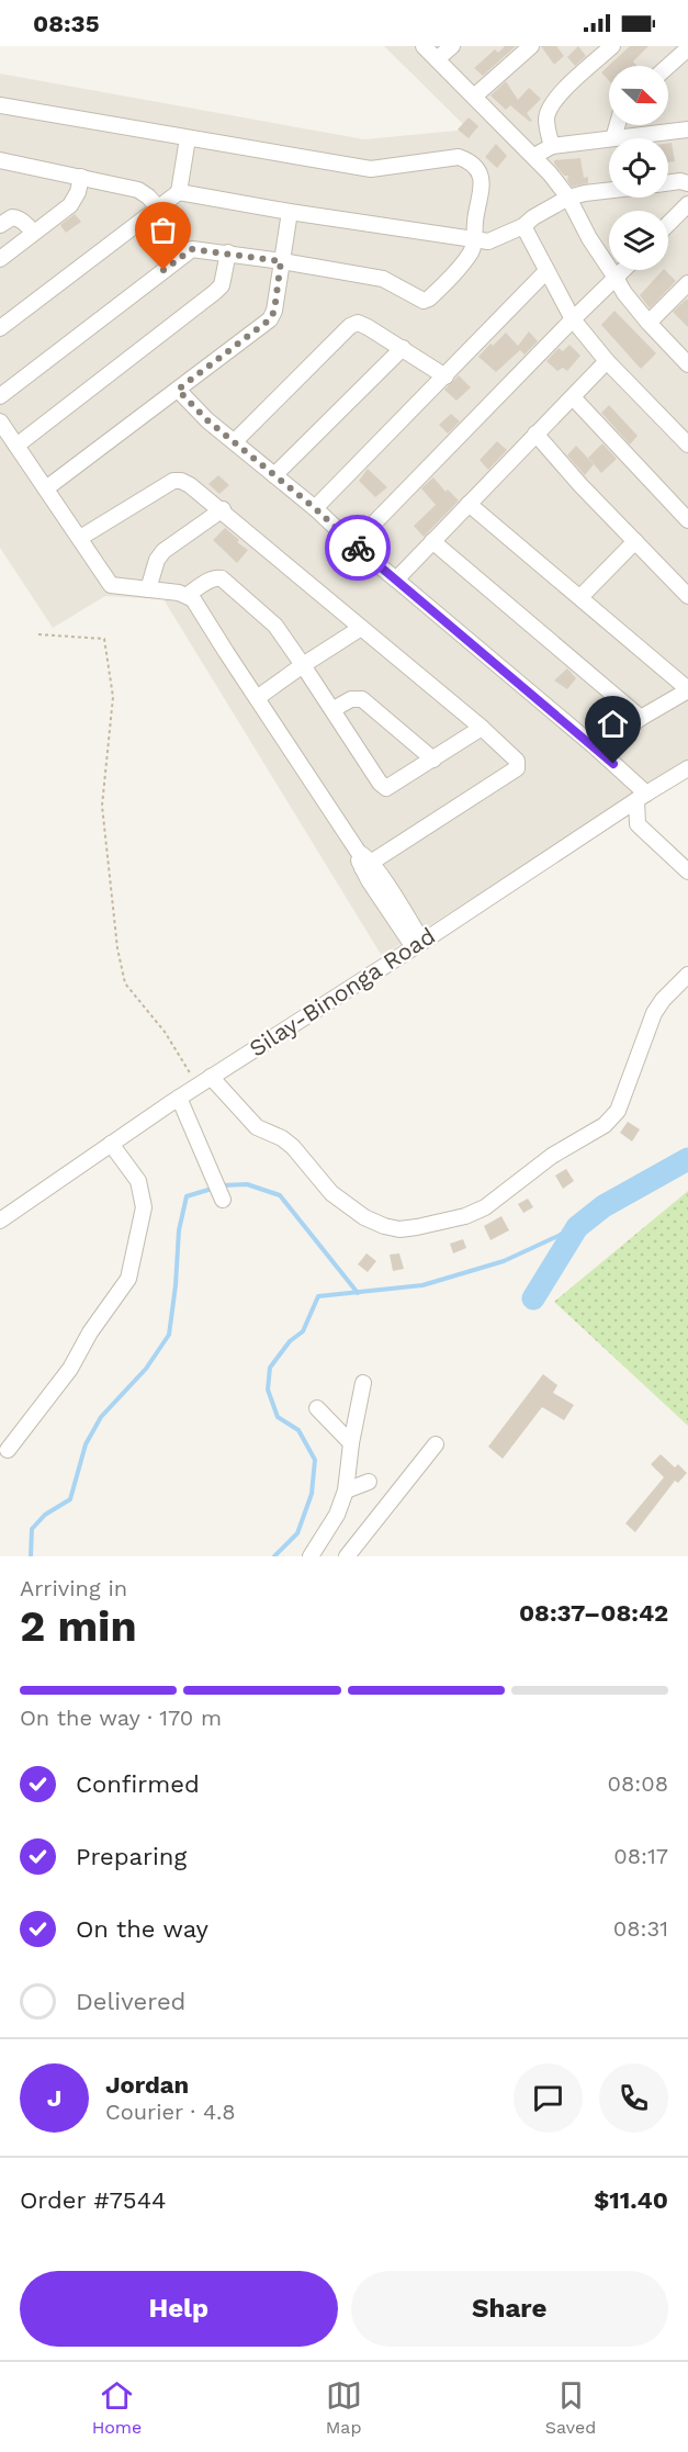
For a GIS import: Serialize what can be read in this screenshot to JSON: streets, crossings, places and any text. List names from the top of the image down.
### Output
{
  "streets": {
    "street": ["Silay-Binonga Road"]
  },
  "north": "right",
  "page": {
    "status": "08:35",
    "heading": ["2 min", "Arriving in", "08:37–08:42"],
    "panel": [
      "Jordan",
      "Courier · 4.8",
      "Order #7544",
      "$11.40"
    ],
    "bar": "On the way · 170 m",
    "list": [
      ["Confirmed", "08:08"],
      ["Preparing", "08:17"],
      ["On the way", "08:31"],
      "Delivered"
    ],
    "round": "J",
    "buttons": ["Help", "Share"],
    "tabs": ["Home", "Map", "Saved"]
  }
}
